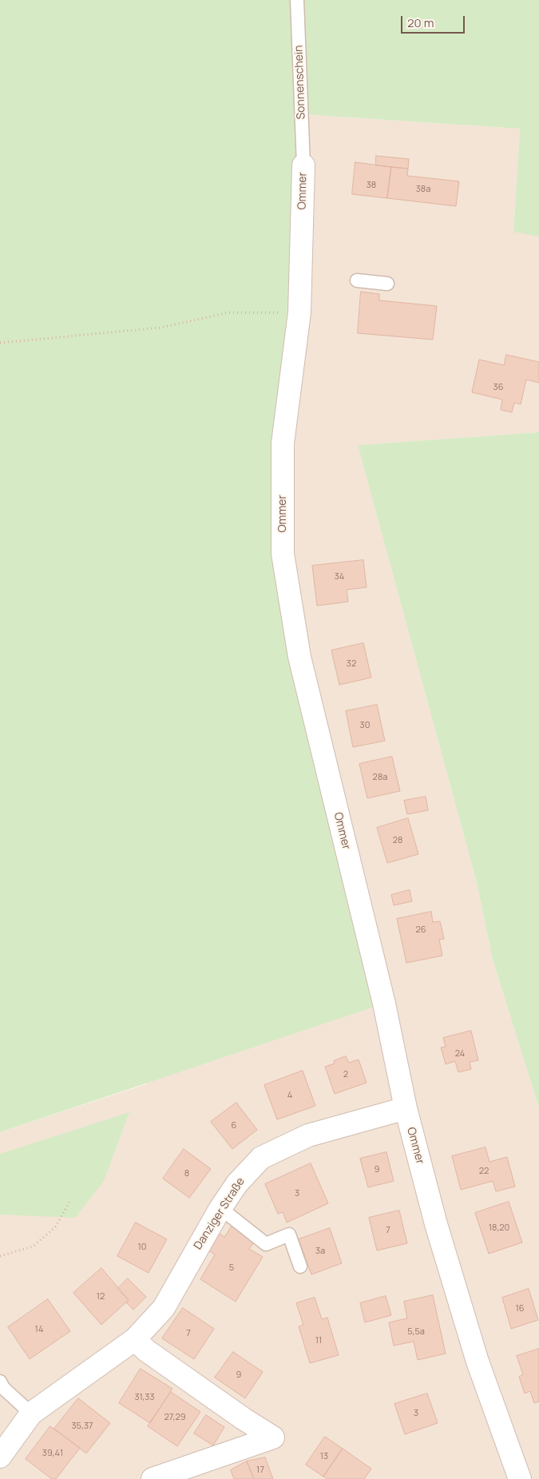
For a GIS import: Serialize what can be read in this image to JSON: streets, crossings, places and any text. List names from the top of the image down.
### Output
{
  "streets": {
    "street": ["Ommer", "Danziger Straße"],
    "lane": ["Sonnenschein"]
  },
  "crossings": [
    ["Sonnenschein", "Ommer"],
    ["Ommer", "Danziger Straße"]
  ],
  "house_numbers": [
    "38",
    "38a",
    "36",
    "34",
    "32",
    "30",
    "28a",
    "28",
    "26",
    "24",
    "2",
    "4",
    "6",
    "9",
    "22",
    "8",
    "3",
    "18,20",
    "7",
    "10",
    "3a",
    "5",
    "12",
    "16",
    "14",
    "5,5a",
    "7",
    "11",
    "9",
    "31,33",
    "3",
    "27,29",
    "35,37",
    "39,41",
    "13",
    "17"
  ],
  "scale_bar": "20 m"
}
